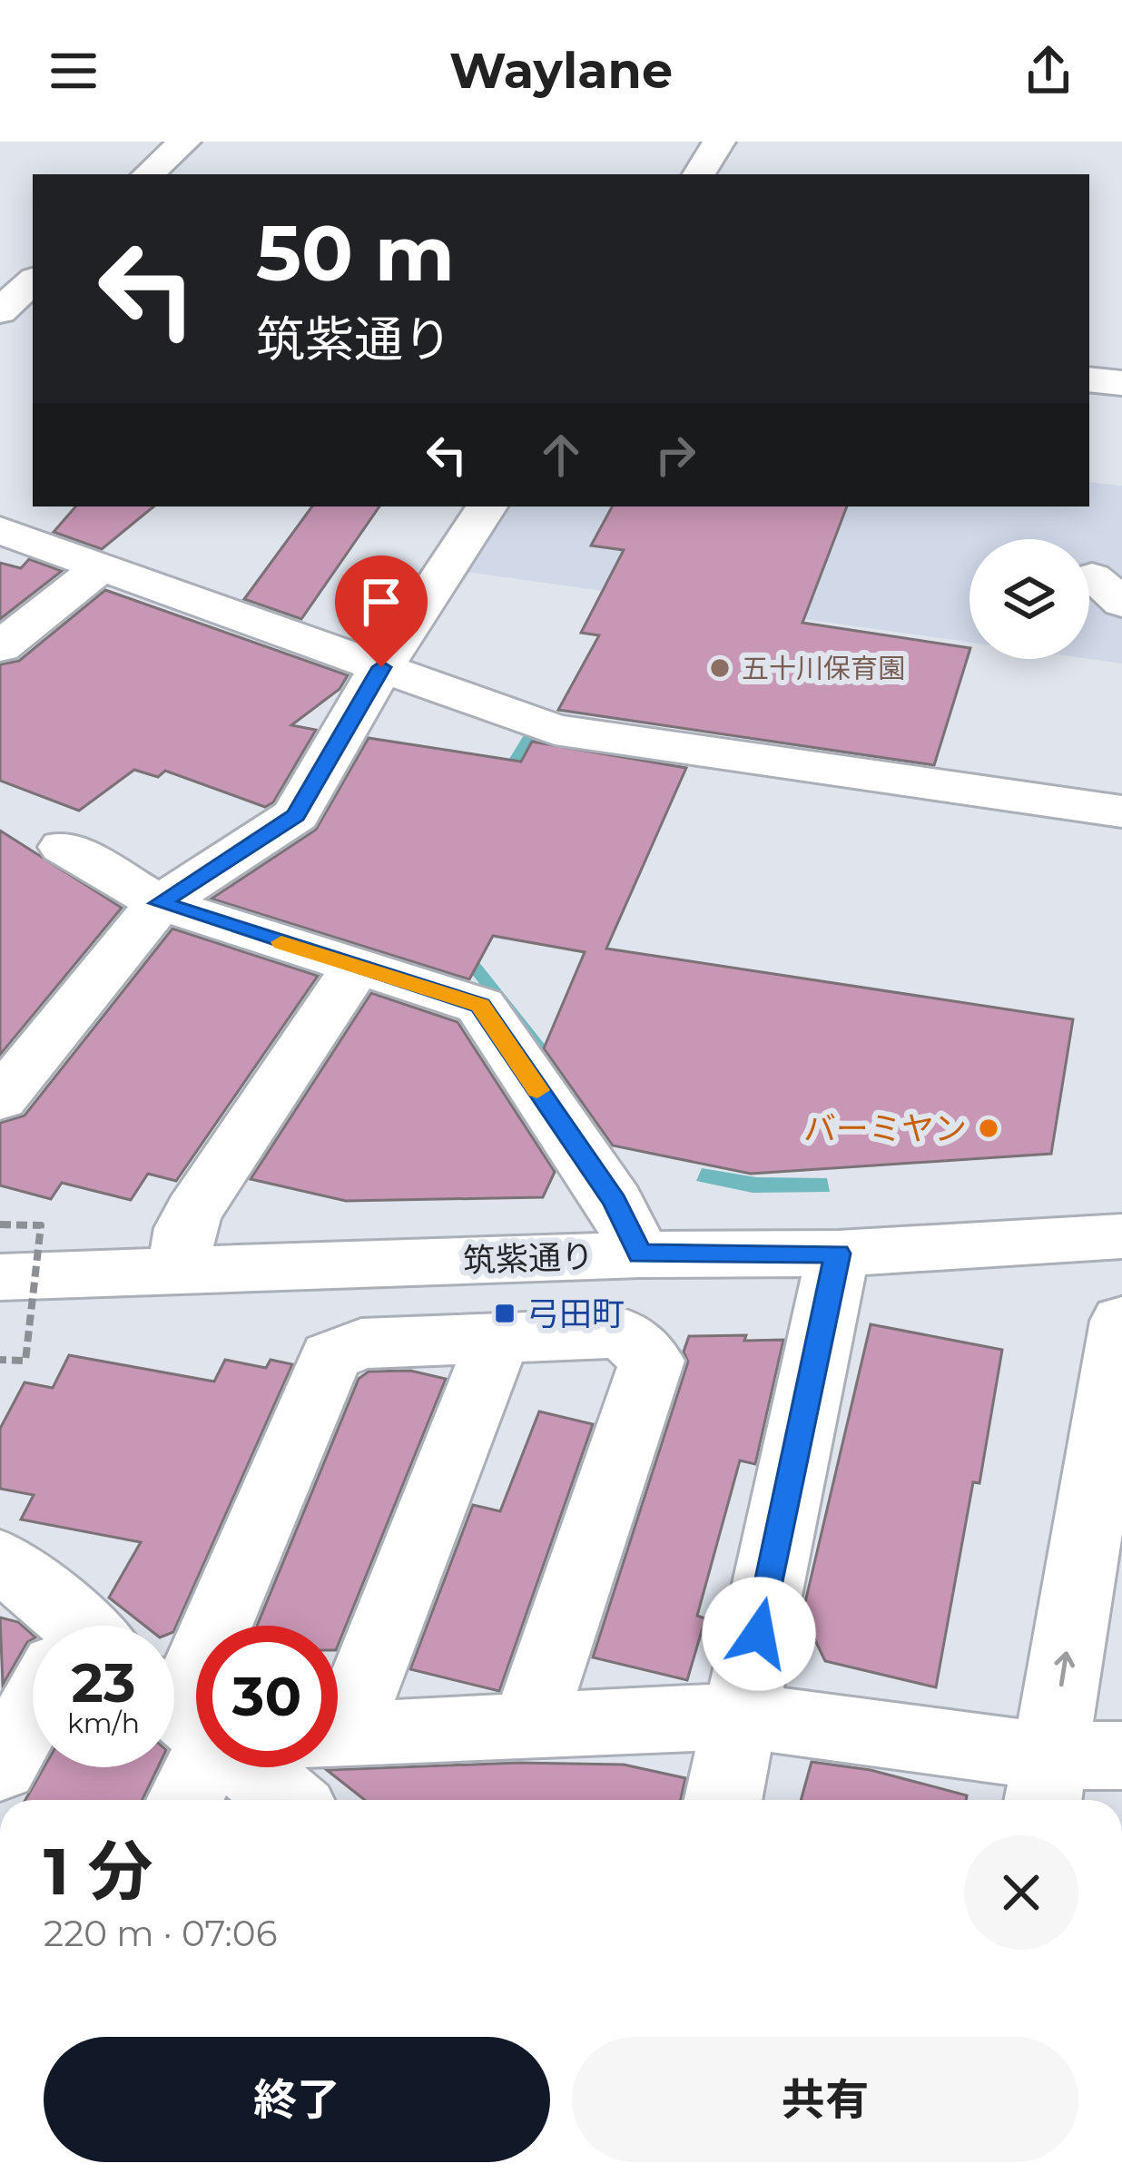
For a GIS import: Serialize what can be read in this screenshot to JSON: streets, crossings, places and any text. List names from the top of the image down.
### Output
{
  "streets": {
    "street": ["筑紫通り"]
  },
  "places": {
    "other": ["五十川保育園", "バーミヤン"],
    "transit": ["弓田町"]
  },
  "page": {
    "header": "Waylane",
    "turn": ["50 m", "筑紫通り"],
    "speed": "23 km/h",
    "limit": "30",
    "heading": ["1 分", "220 m · 07:06"],
    "buttons": ["終了", "共有"]
  }
}
